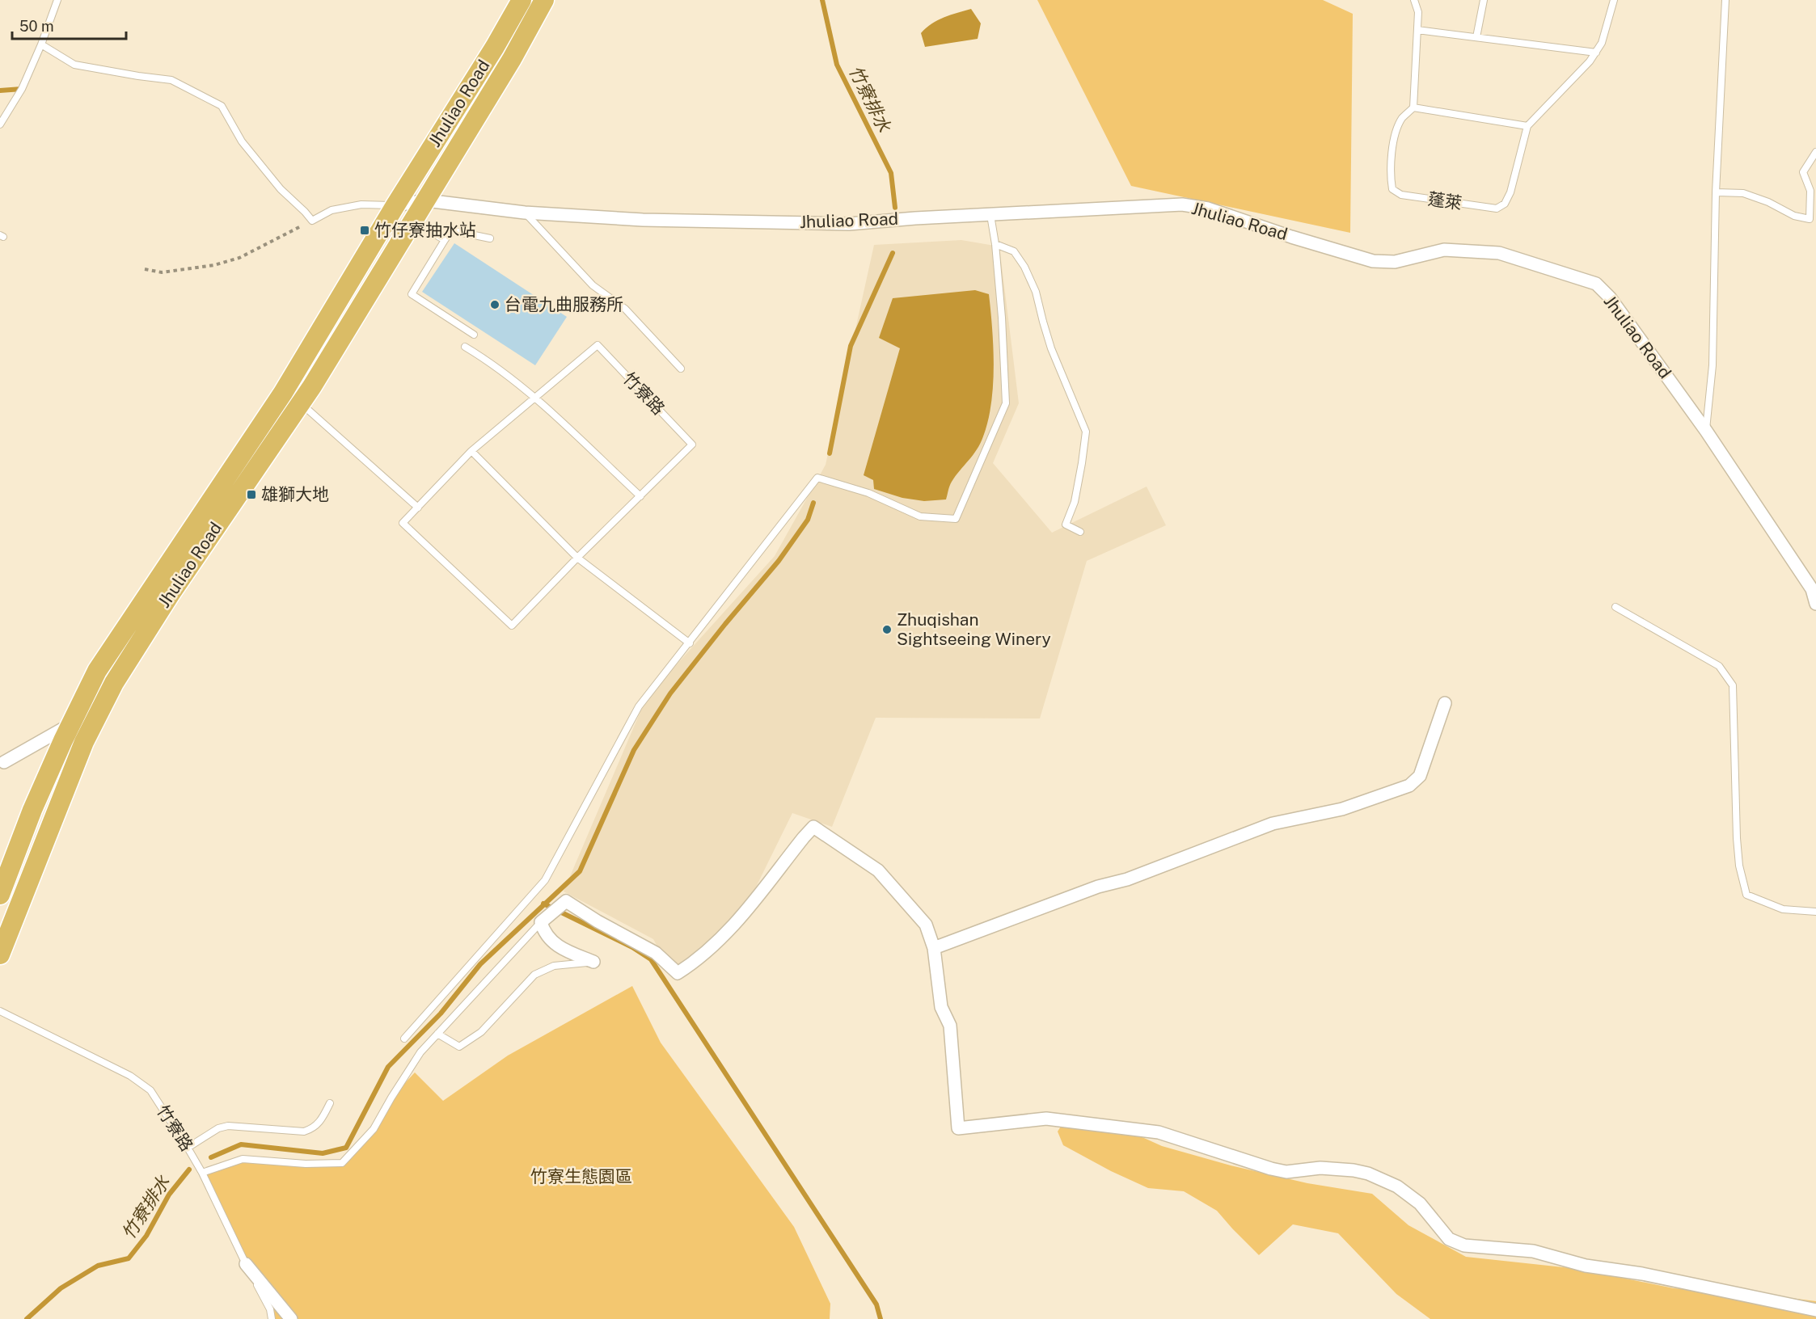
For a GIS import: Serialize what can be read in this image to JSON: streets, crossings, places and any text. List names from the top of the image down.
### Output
{
  "streets": {
    "main road": ["Jhuliao Road"],
    "lane": ["蓬萊", "竹寮路"]
  },
  "water": ["竹寮排水"],
  "parks": ["竹寮生態園區"],
  "places": {
    "transit": ["竹仔寮抽水站", "雄獅大地"],
    "other": ["台電九曲服務所", "Zhuqishan Sightseeing Winery"]
  },
  "scale_bar": "50 m"
}
